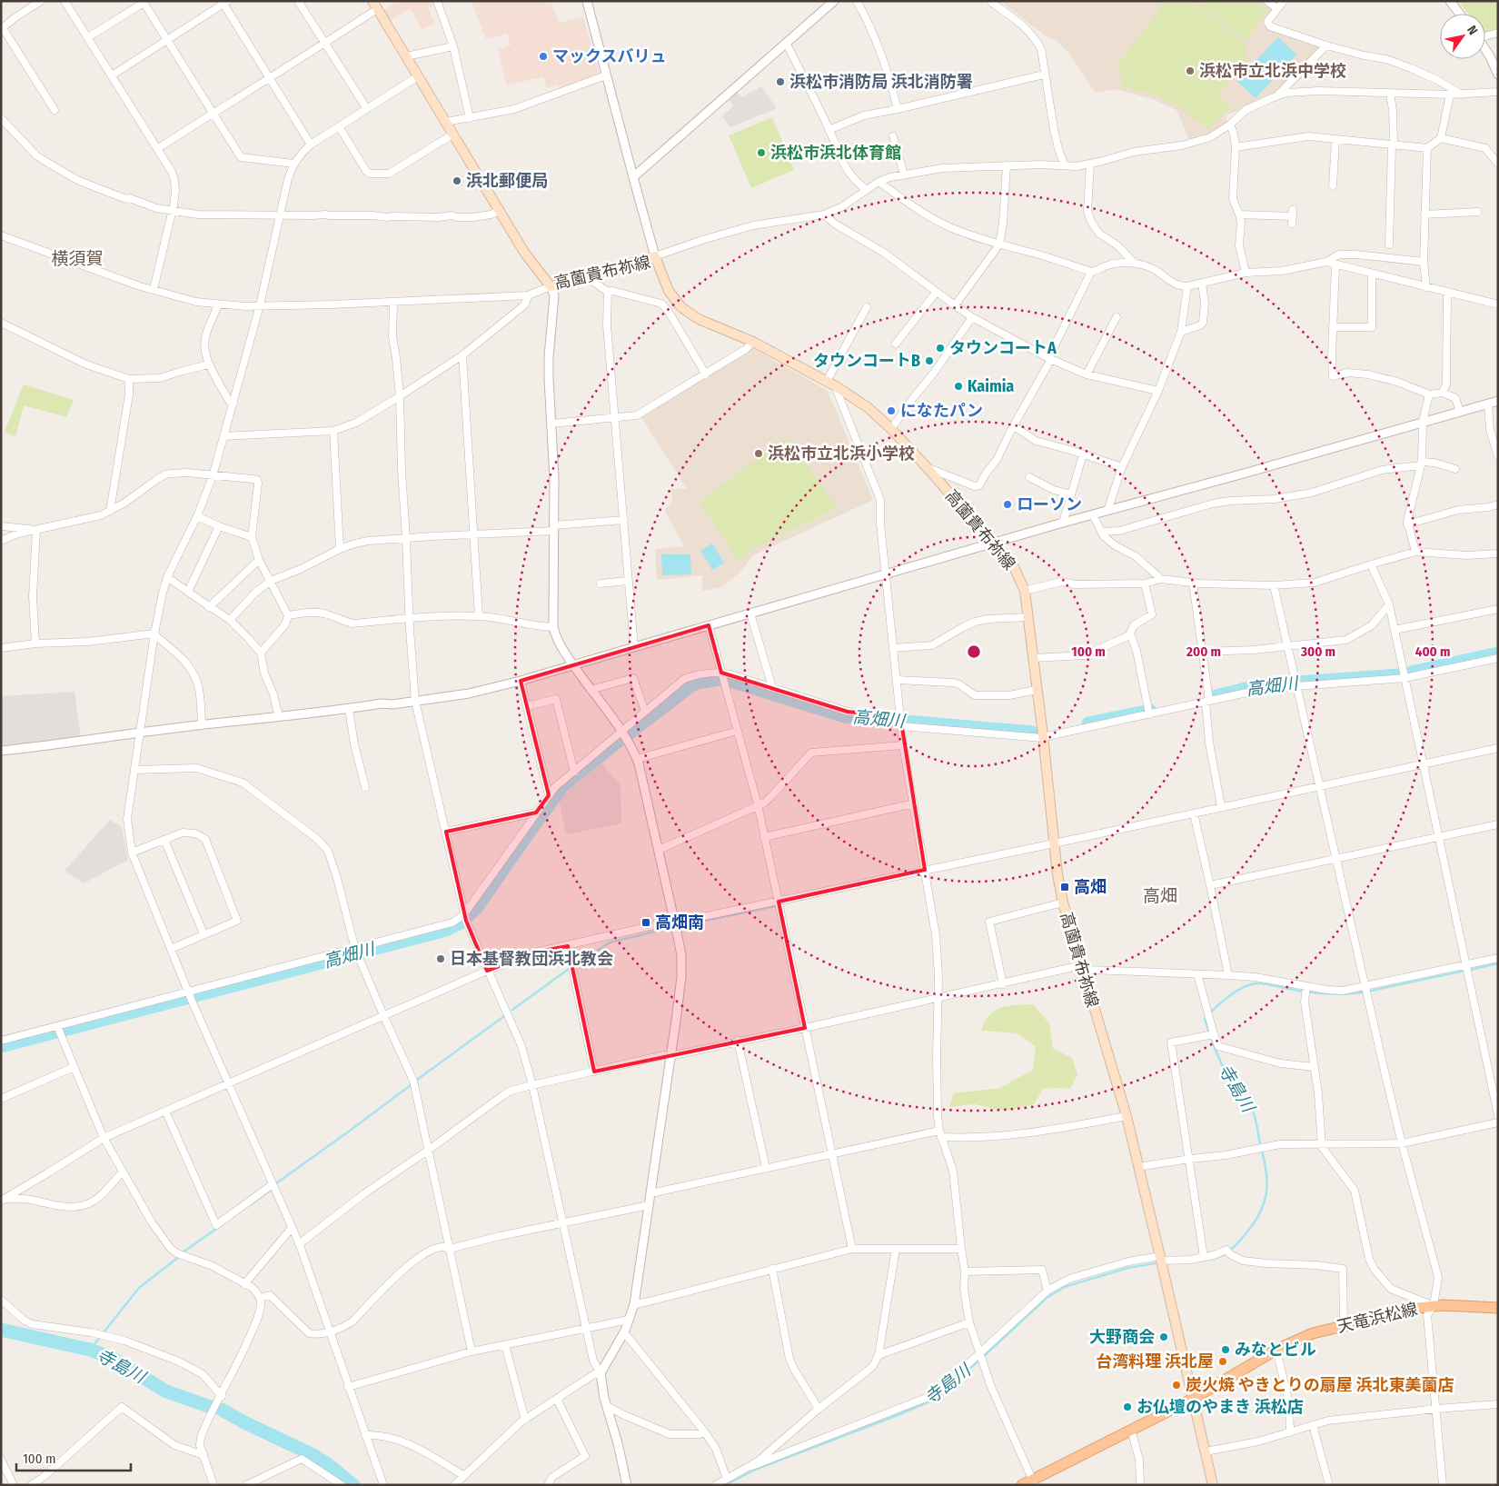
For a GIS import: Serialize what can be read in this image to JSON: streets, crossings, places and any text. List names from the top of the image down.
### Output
{
  "streets": {
    "main road": ["高薗貴布祢線", "天竜浜松線"]
  },
  "crossings": [
    ["高薗貴布祢線", "天竜浜松線"]
  ],
  "districts": ["横須賀", "高畑"],
  "water": ["高畑川", "寺島川"],
  "places": {
    "other": [
      "マックスバリュ",
      "浜松市立北浜中学校",
      "浜松市消防局 浜北消防署",
      "浜松市浜北体育館",
      "浜北郵便局",
      "タウンコートA",
      "タウンコートB",
      "Kaimia",
      "になたパン",
      "浜松市立北浜小学校",
      "ローソン",
      "日本基督教団浜北教会",
      "大野商会",
      "みなとビル",
      "台湾料理 浜北屋",
      "炭火焼 やきとりの扇屋 浜北東美薗店",
      "お仏壇のやまき 浜松店"
    ],
    "transit": ["高畑", "高畑南"]
  },
  "scale_bar": "100 m",
  "north": "top right",
  "rings": [
    "100 m",
    "200 m",
    "300 m",
    "400 m"
  ]
}
